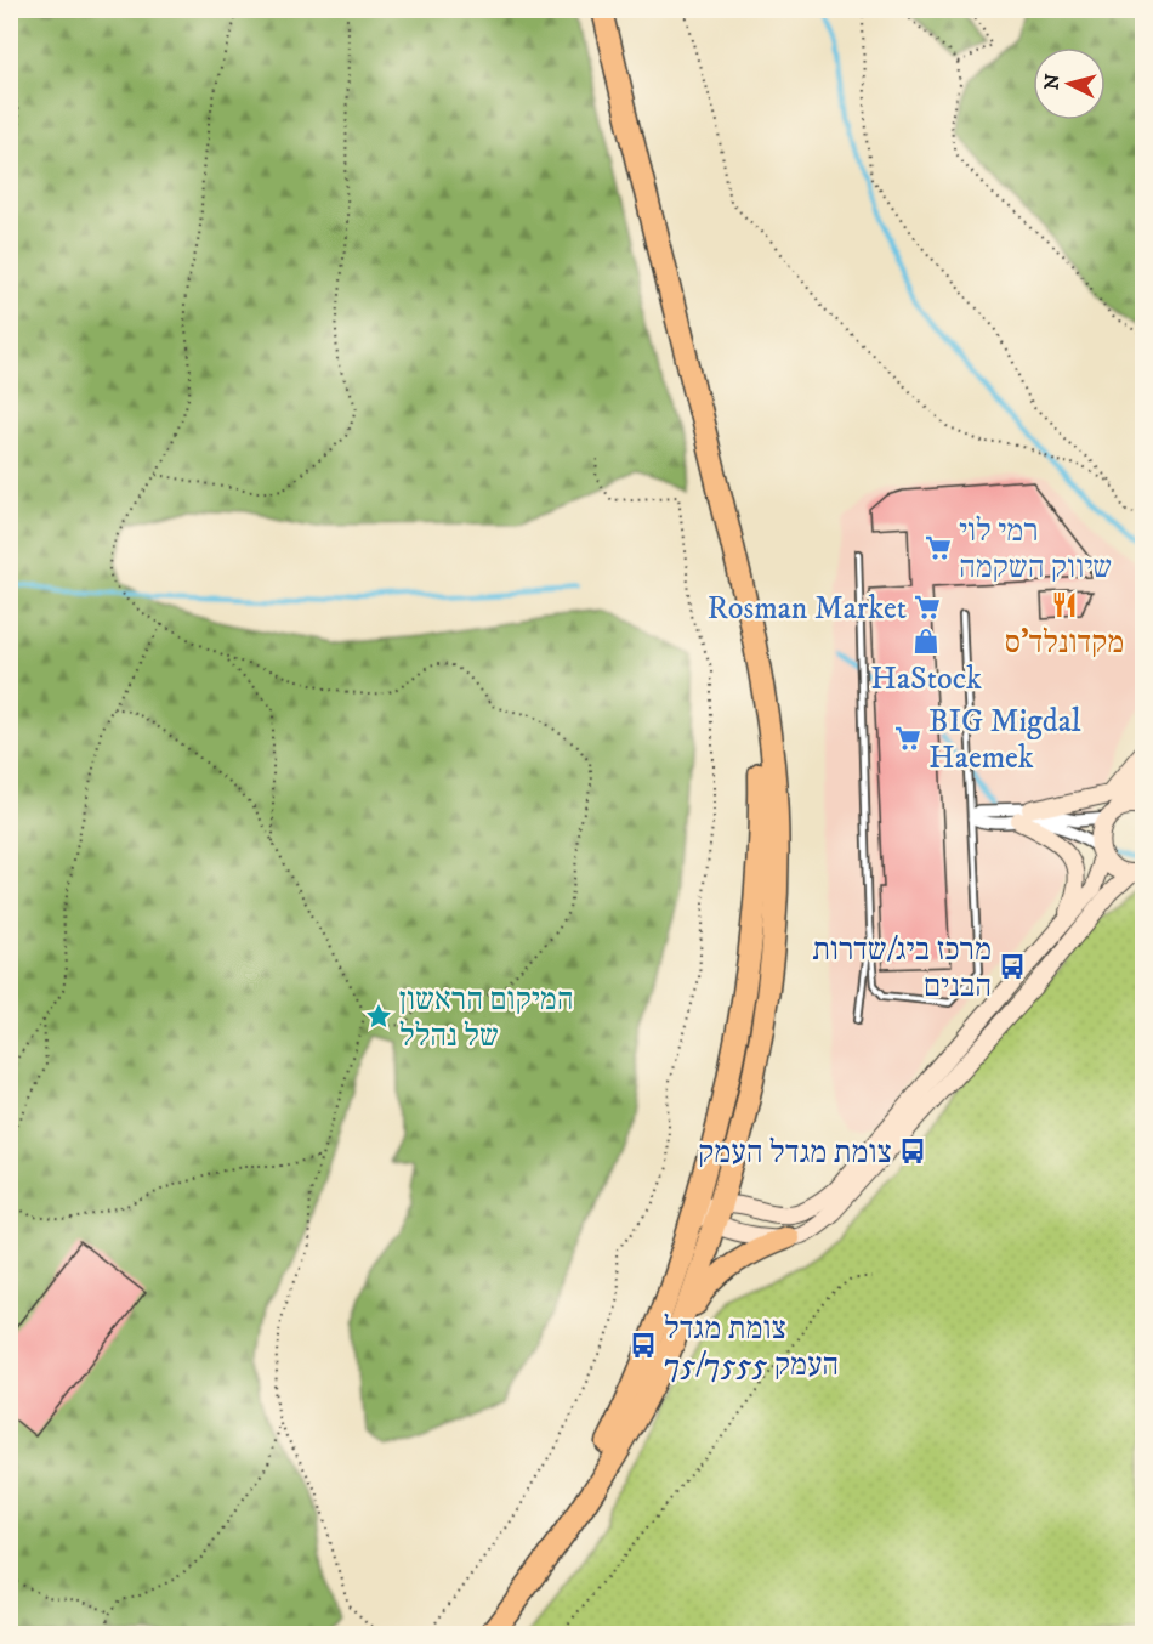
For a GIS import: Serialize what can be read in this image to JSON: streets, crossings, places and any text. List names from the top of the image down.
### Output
{
  "places": {
    "supermarket": ["רמי לוי שיווק השקמה", "Rosman Market", "BIG Migdal Haemek"],
    "restaurant": ["מקדונלד'ס"],
    "shop": ["HaStock"],
    "bus stop": ["מרכז ביג/שדרות הבנים", "צומת מגדל העמק", "צומת מגדל העמק 75/7555"],
    "place": ["המיקום הראשון של נהלל"]
  },
  "north": "left"
}
